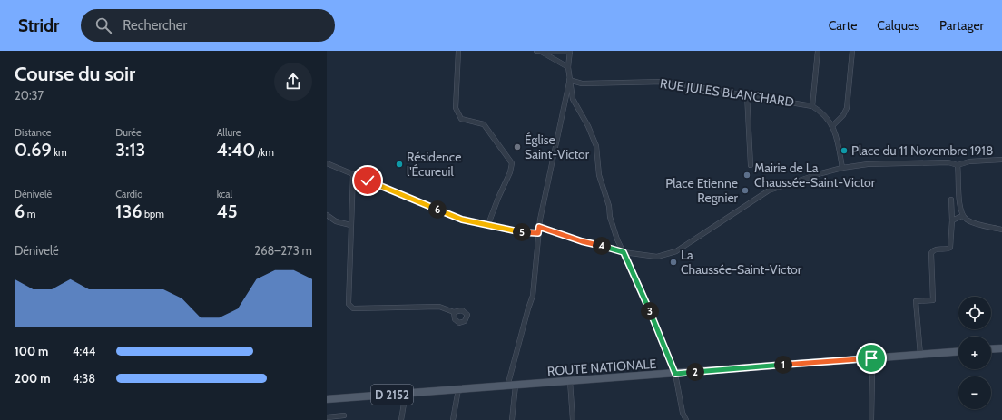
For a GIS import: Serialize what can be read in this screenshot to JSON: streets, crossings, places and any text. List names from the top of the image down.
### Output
{
  "streets": {
    "main road": ["ROUTE NATIONALE", "D 2152"],
    "street": ["RUE JULES BLANCHARD"]
  },
  "places": [
    "Église Saint-Victor",
    "Place du 11 Novembre 1918",
    "Résidence l'Écureuil",
    "Mairie de La Chaussée-Saint-Victor",
    "Place Etienne Regnier",
    "La Chaussée-Saint-Victor"
  ],
  "page": {
    "header": "Stridr",
    "search": "Rechercher",
    "nav": ["Carte", "Calques", "Partager"],
    "heading": ["Course du soir", "20:37"],
    "stats": [
      ["Distance", "0.69 km"],
      ["Durée", "3:13"],
      ["Allure", "4:40 /km"],
      ["Dénivelé", "6 m"],
      ["Cardio", "136 bpm"],
      ["kcal", "45"]
    ],
    "pins": [
      "6",
      "5",
      "4",
      "3",
      "1",
      "2"
    ],
    "chart": ["Dénivelé", "268–273 m"],
    "map_buttons": ["+", "−"],
    "list": [
      {
        "name": "100 m",
        "note": "4:44"
      },
      {
        "name": "200 m",
        "note": "4:38"
      }
    ]
  }
}
